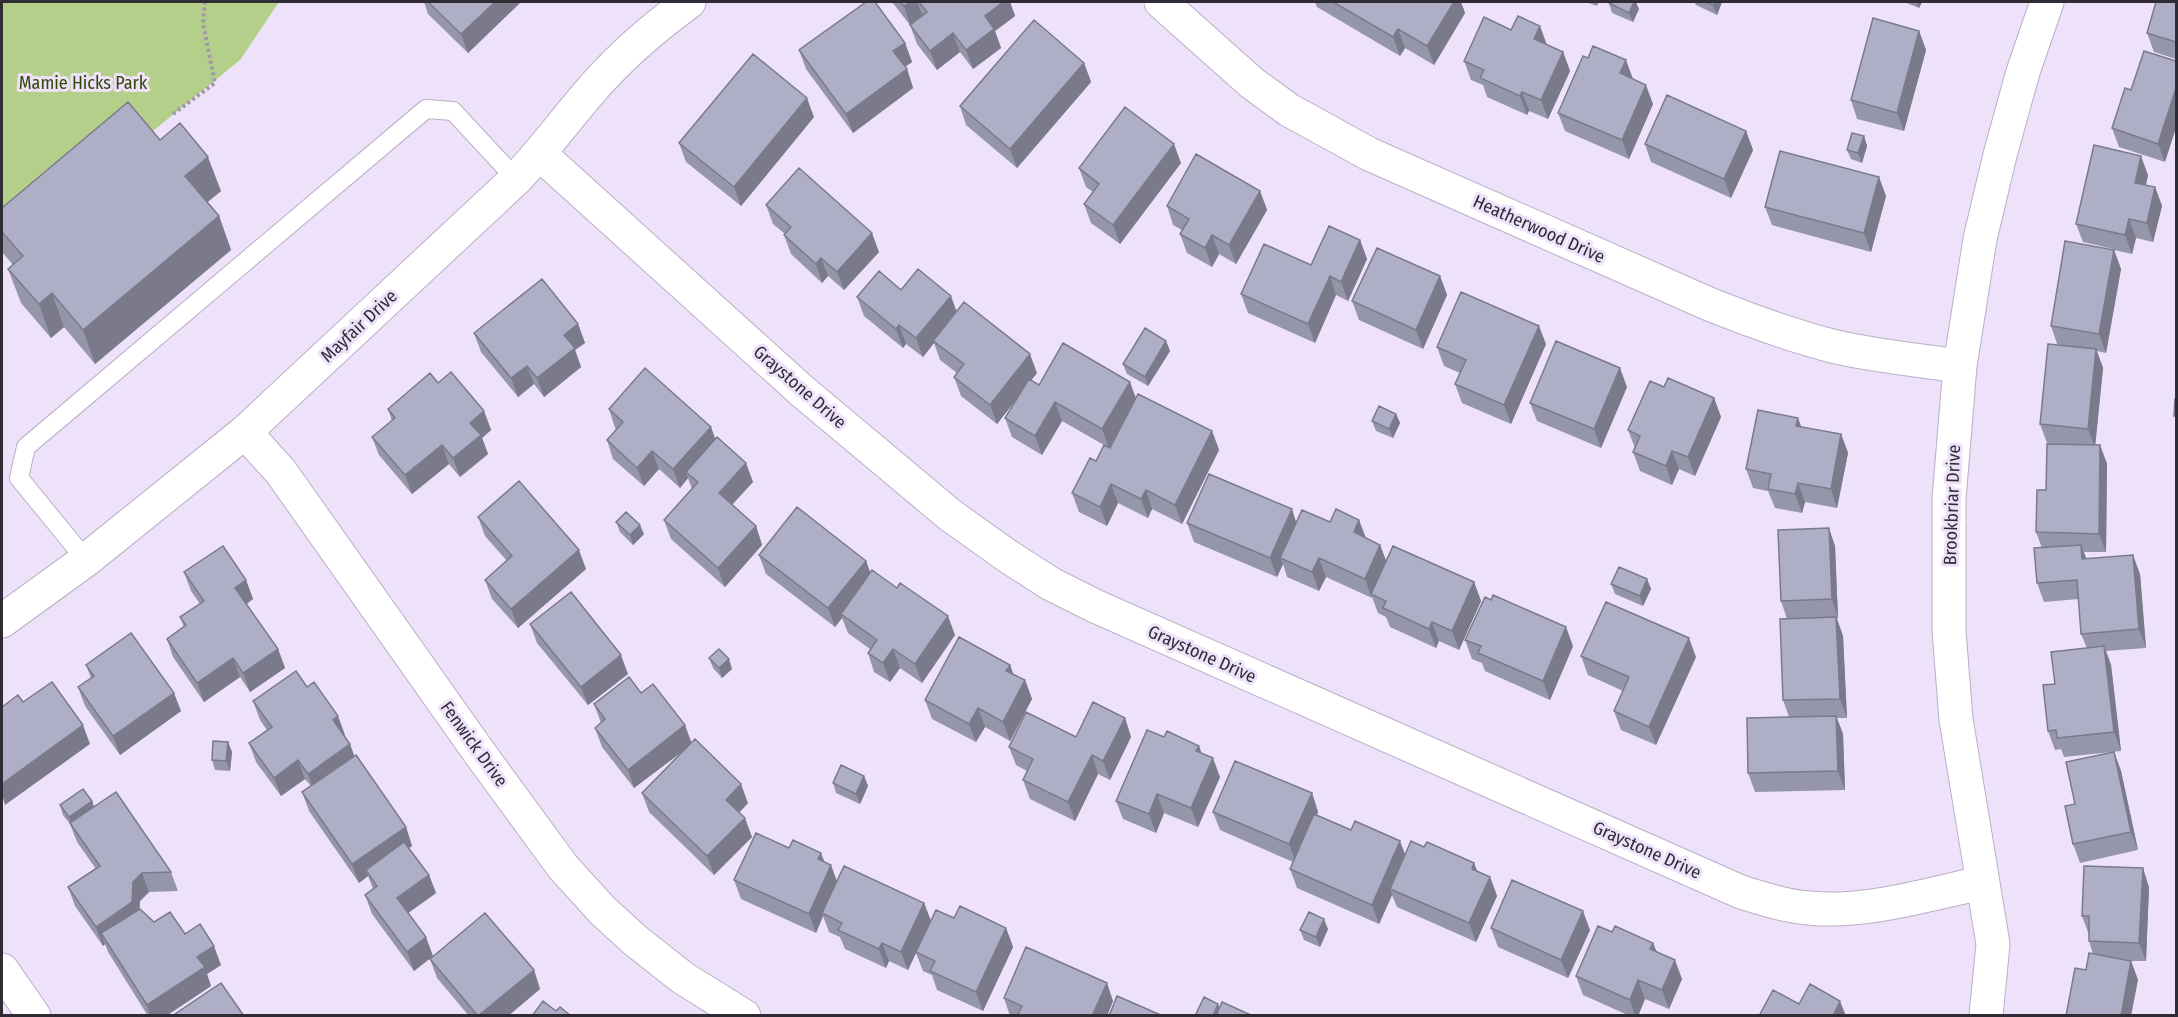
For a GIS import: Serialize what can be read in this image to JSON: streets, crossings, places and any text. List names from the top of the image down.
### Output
{
  "streets": {
    "street": [
      "Heatherwood Drive",
      "Mayfair Drive",
      "Graystone Drive",
      "Brookbriar Drive",
      "Fenwick Drive"
    ]
  },
  "crossings": [
    ["Heatherwood Drive", "Brookbriar Drive"],
    ["Mayfair Drive", "Graystone Drive"],
    ["Mayfair Drive", "Fenwick Drive"],
    ["Graystone Drive", "Brookbriar Drive"]
  ],
  "parks": ["Mamie Hicks Park"]
}
